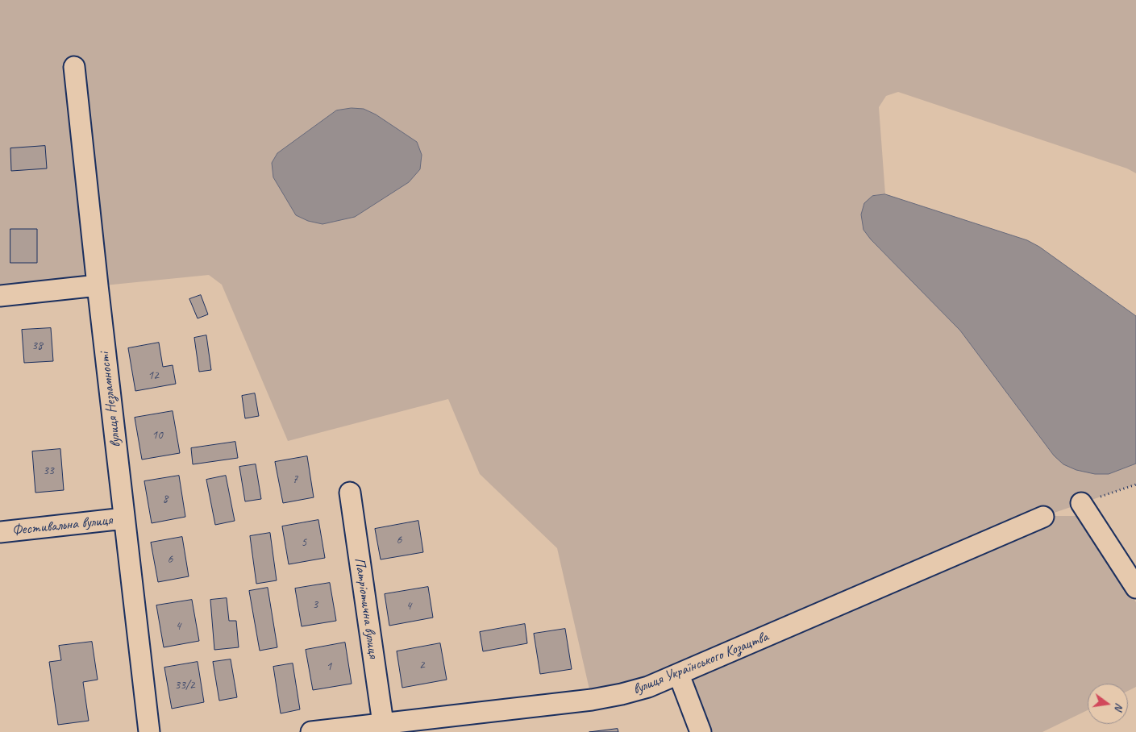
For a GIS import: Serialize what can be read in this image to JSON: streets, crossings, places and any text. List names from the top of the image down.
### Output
{
  "streets": {
    "street": [
      "вулиця Незламності",
      "Фестивальна вулиця",
      "Патріотична вулиця",
      "вулиця Українського Козацтва"
    ]
  },
  "crossings": [
    ["вулиця Незламності", "Фестивальна вулиця"],
    ["Патріотична вулиця", "вулиця Українського Козацтва"]
  ],
  "house_numbers": [
    "38",
    "12",
    "10",
    "33",
    "7",
    "8",
    "6",
    "5",
    "6",
    "3",
    "4",
    "4",
    "2",
    "1",
    "33/2"
  ],
  "north": "right"
}
